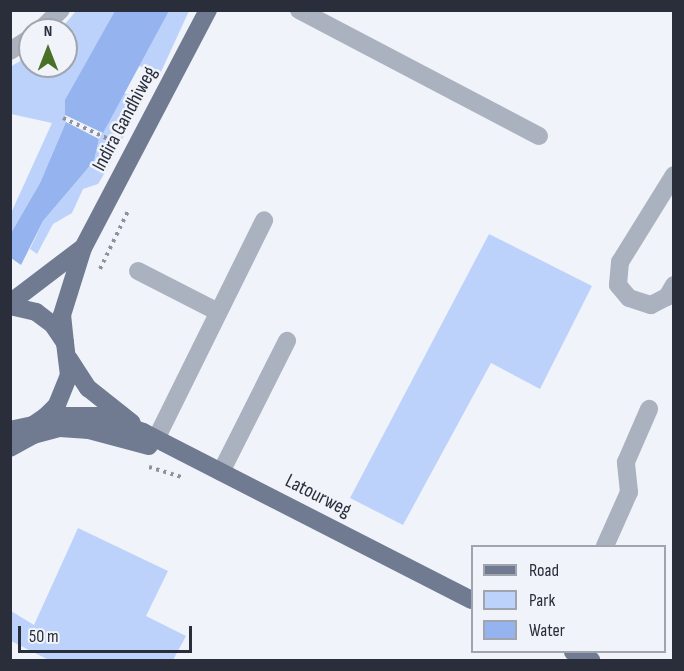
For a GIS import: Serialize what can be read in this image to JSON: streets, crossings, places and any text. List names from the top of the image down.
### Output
{
  "streets": {
    "main road": ["Indira Gandhiweg", "Latourweg"]
  },
  "crossings": [
    ["Indira Gandhiweg", "Latourweg"]
  ],
  "legend": ["Road", "Park", "Water"],
  "scale_bar": "50 m",
  "north": "top"
}
